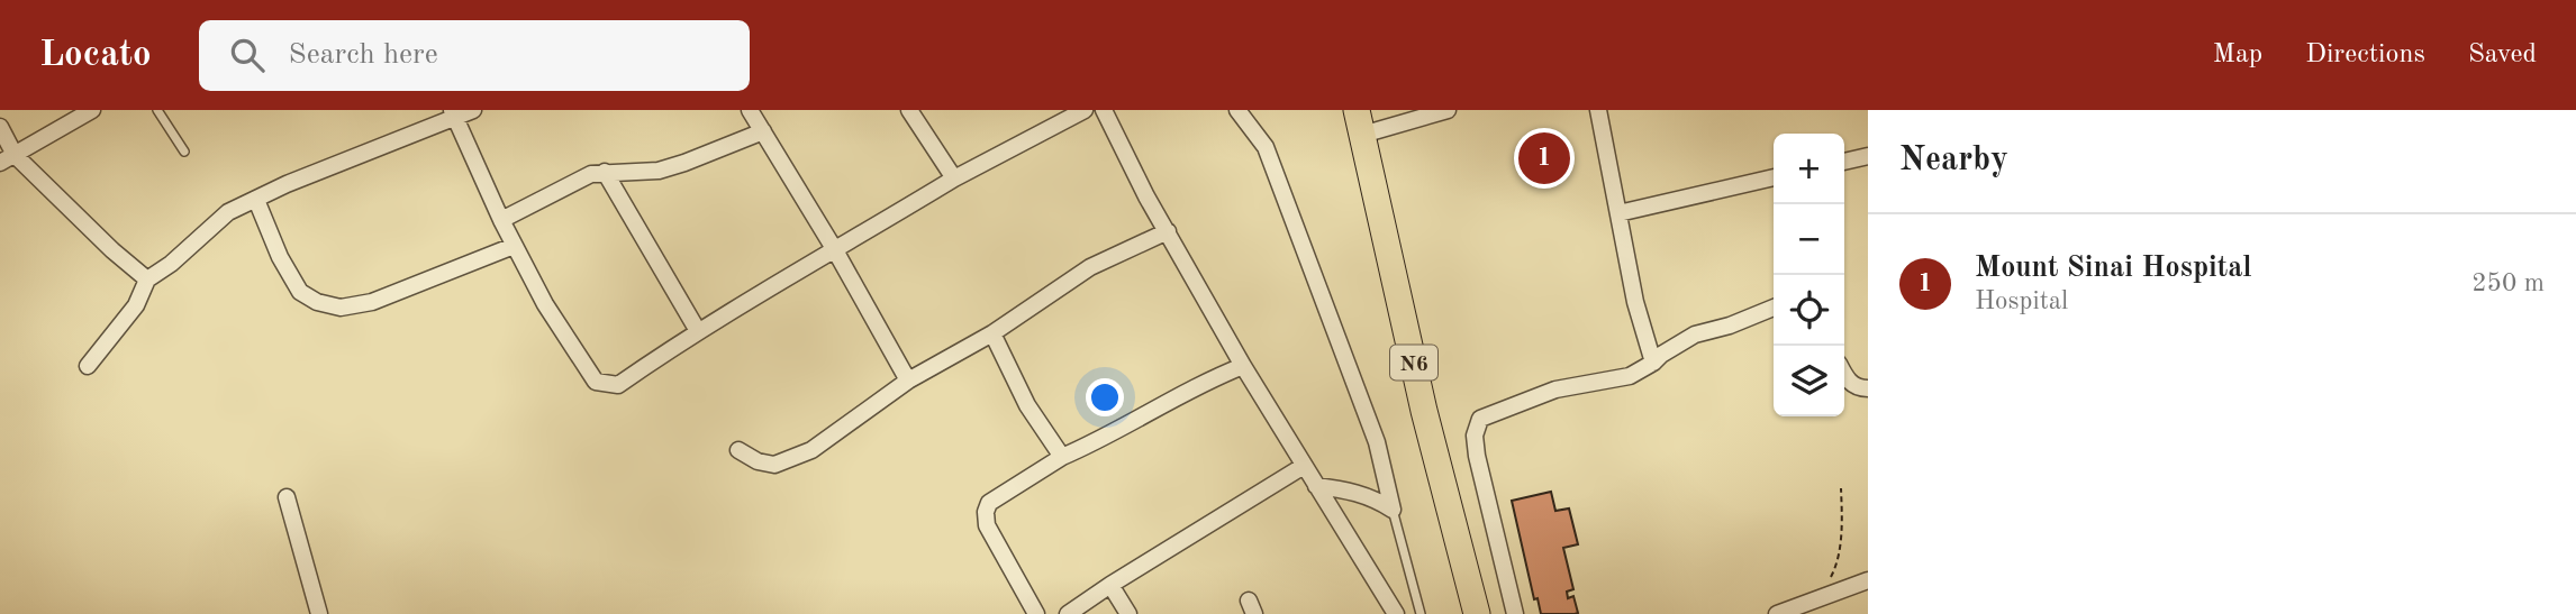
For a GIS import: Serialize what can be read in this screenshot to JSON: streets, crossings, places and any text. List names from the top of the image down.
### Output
{
  "streets": {
    "main road": ["N6"]
  },
  "page": {
    "header": "Locato",
    "search": "Search here",
    "nav": ["Map", "Directions", "Saved"],
    "heading": "Nearby",
    "pins": "1",
    "map_buttons": ["+", "−"],
    "list": [
      {
        "mark": "1",
        "name": "Mount Sinai Hospital",
        "note": "Hospital",
        "value": "250 m"
      }
    ]
  }
}
